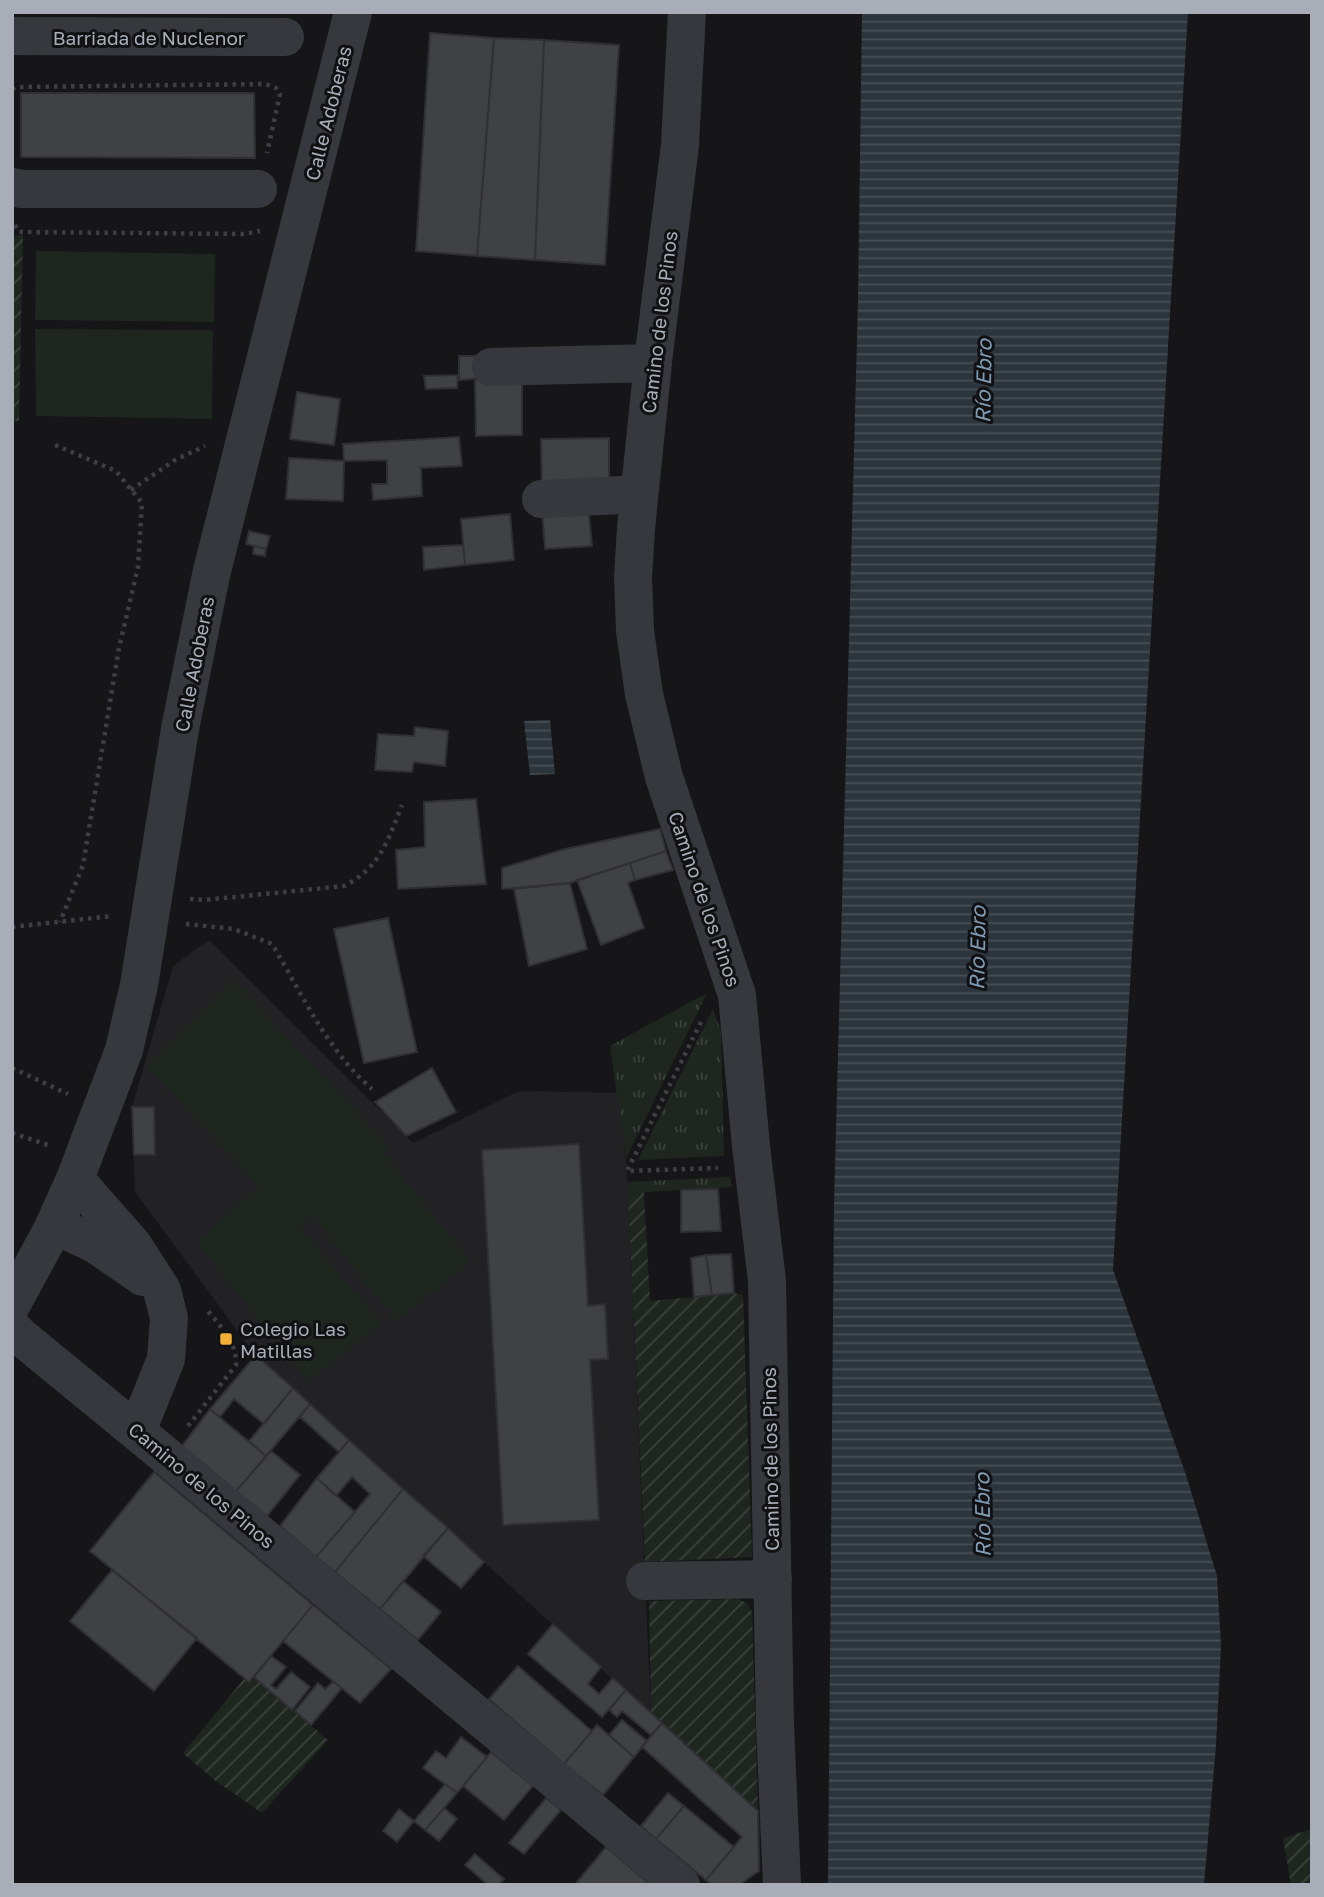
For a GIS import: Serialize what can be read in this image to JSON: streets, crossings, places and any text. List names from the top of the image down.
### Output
{
  "streets": {
    "street": ["Barriada de Nuclenor", "Calle Adoberas", "Camino de los Pinos"]
  },
  "water": ["Río Ebro"],
  "places": {
    "transit": ["Colegio Las Matillas"]
  }
}
